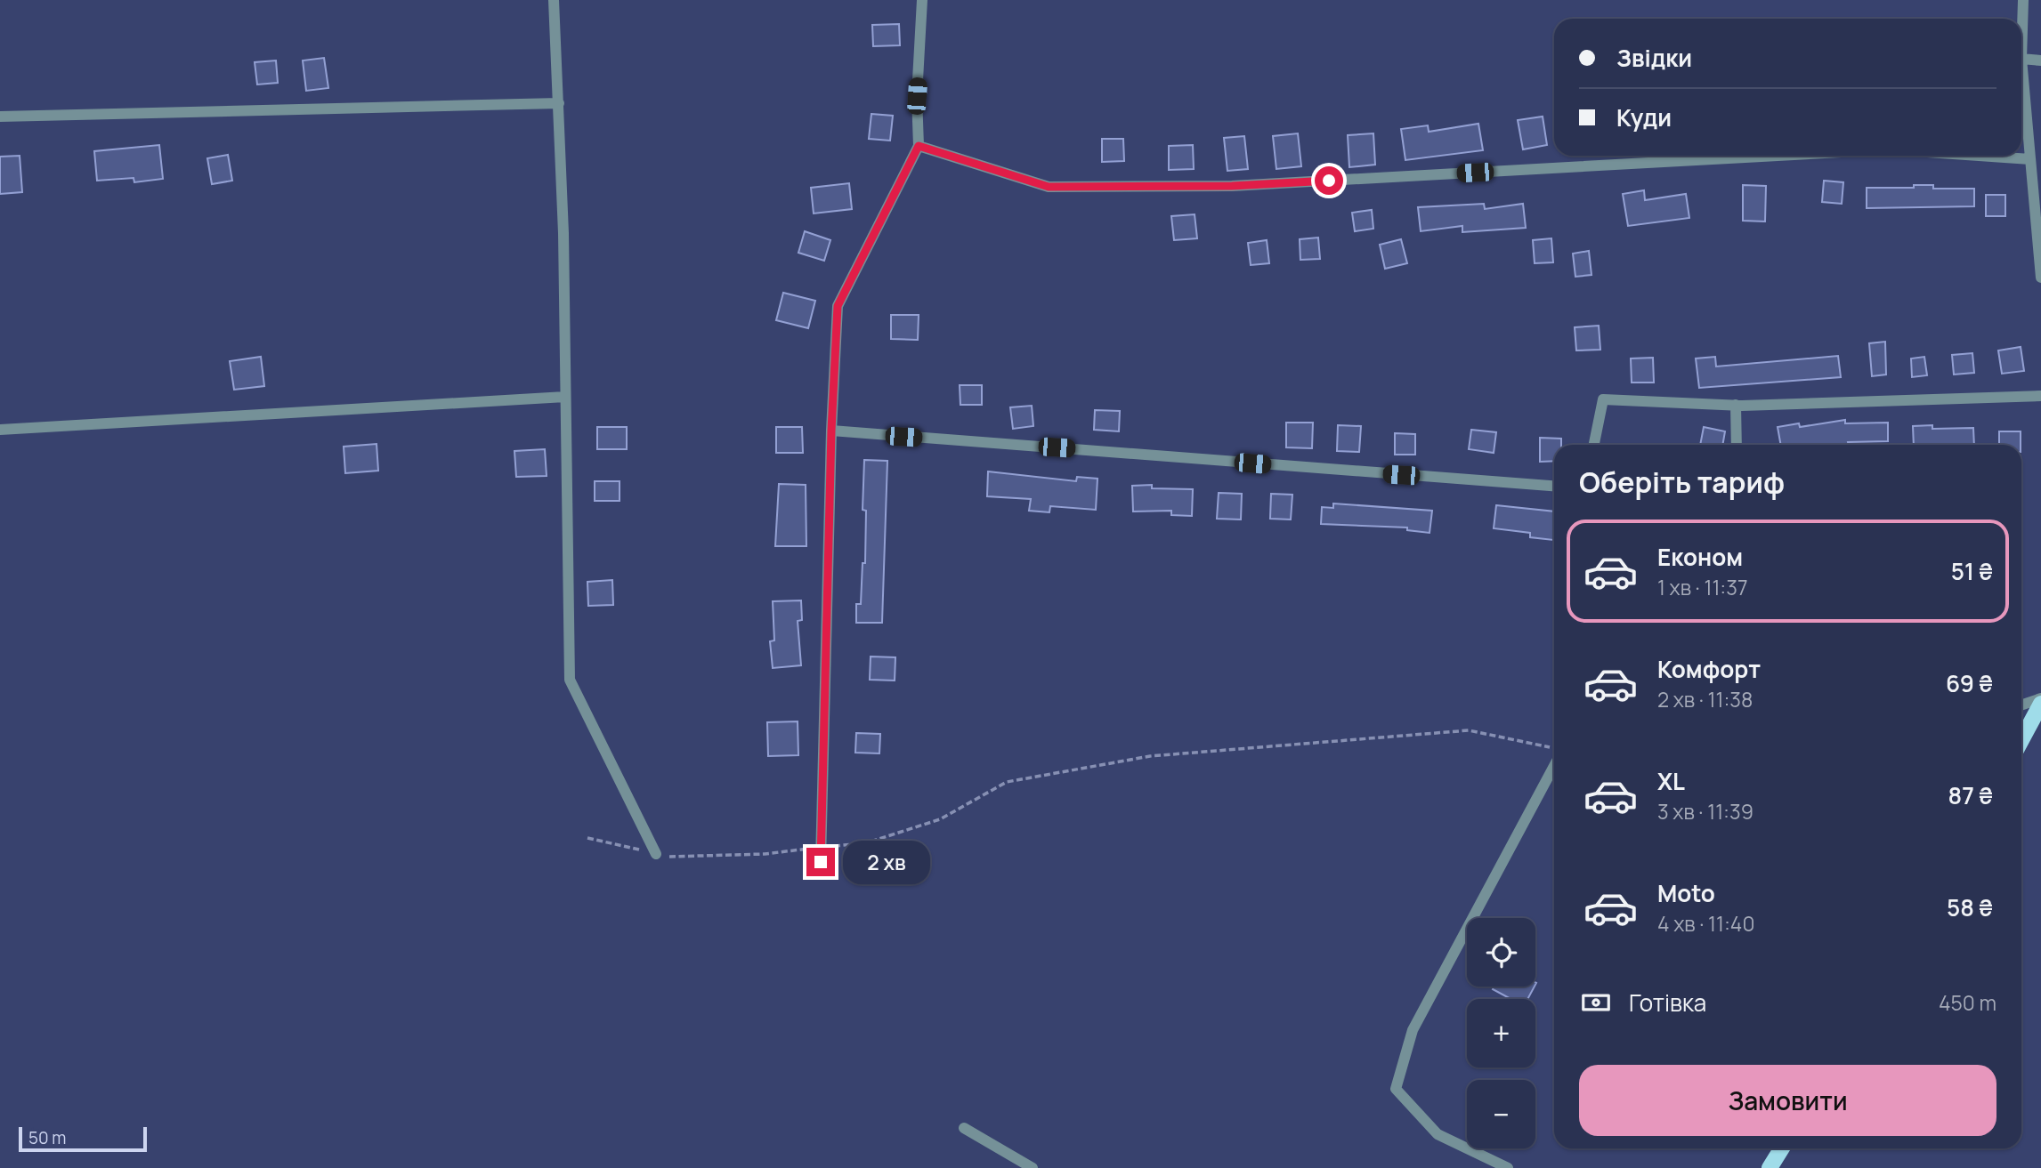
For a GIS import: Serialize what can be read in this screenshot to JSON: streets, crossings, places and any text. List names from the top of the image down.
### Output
{
  "scale_bar": "50 m",
  "page": {
    "banner": ["Звідки", "Куди"],
    "heading": "Оберіть тариф",
    "list": [
      {
        "name": "Економ",
        "note": "1 хв · 11:37",
        "value": "51 ₴"
      },
      {
        "name": "Комфорт",
        "note": "2 хв · 11:38",
        "value": "69 ₴"
      },
      {
        "name": "XL",
        "note": "3 хв · 11:39",
        "value": "87 ₴"
      },
      {
        "name": "Moto",
        "note": "4 хв · 11:40",
        "value": "58 ₴"
      }
    ],
    "bubble": "2 хв",
    "map_buttons": ["+", "−"],
    "pay": ["Готівка", "450 m"],
    "buttons": "Замовити",
    "scale": "50 m"
  }
}
